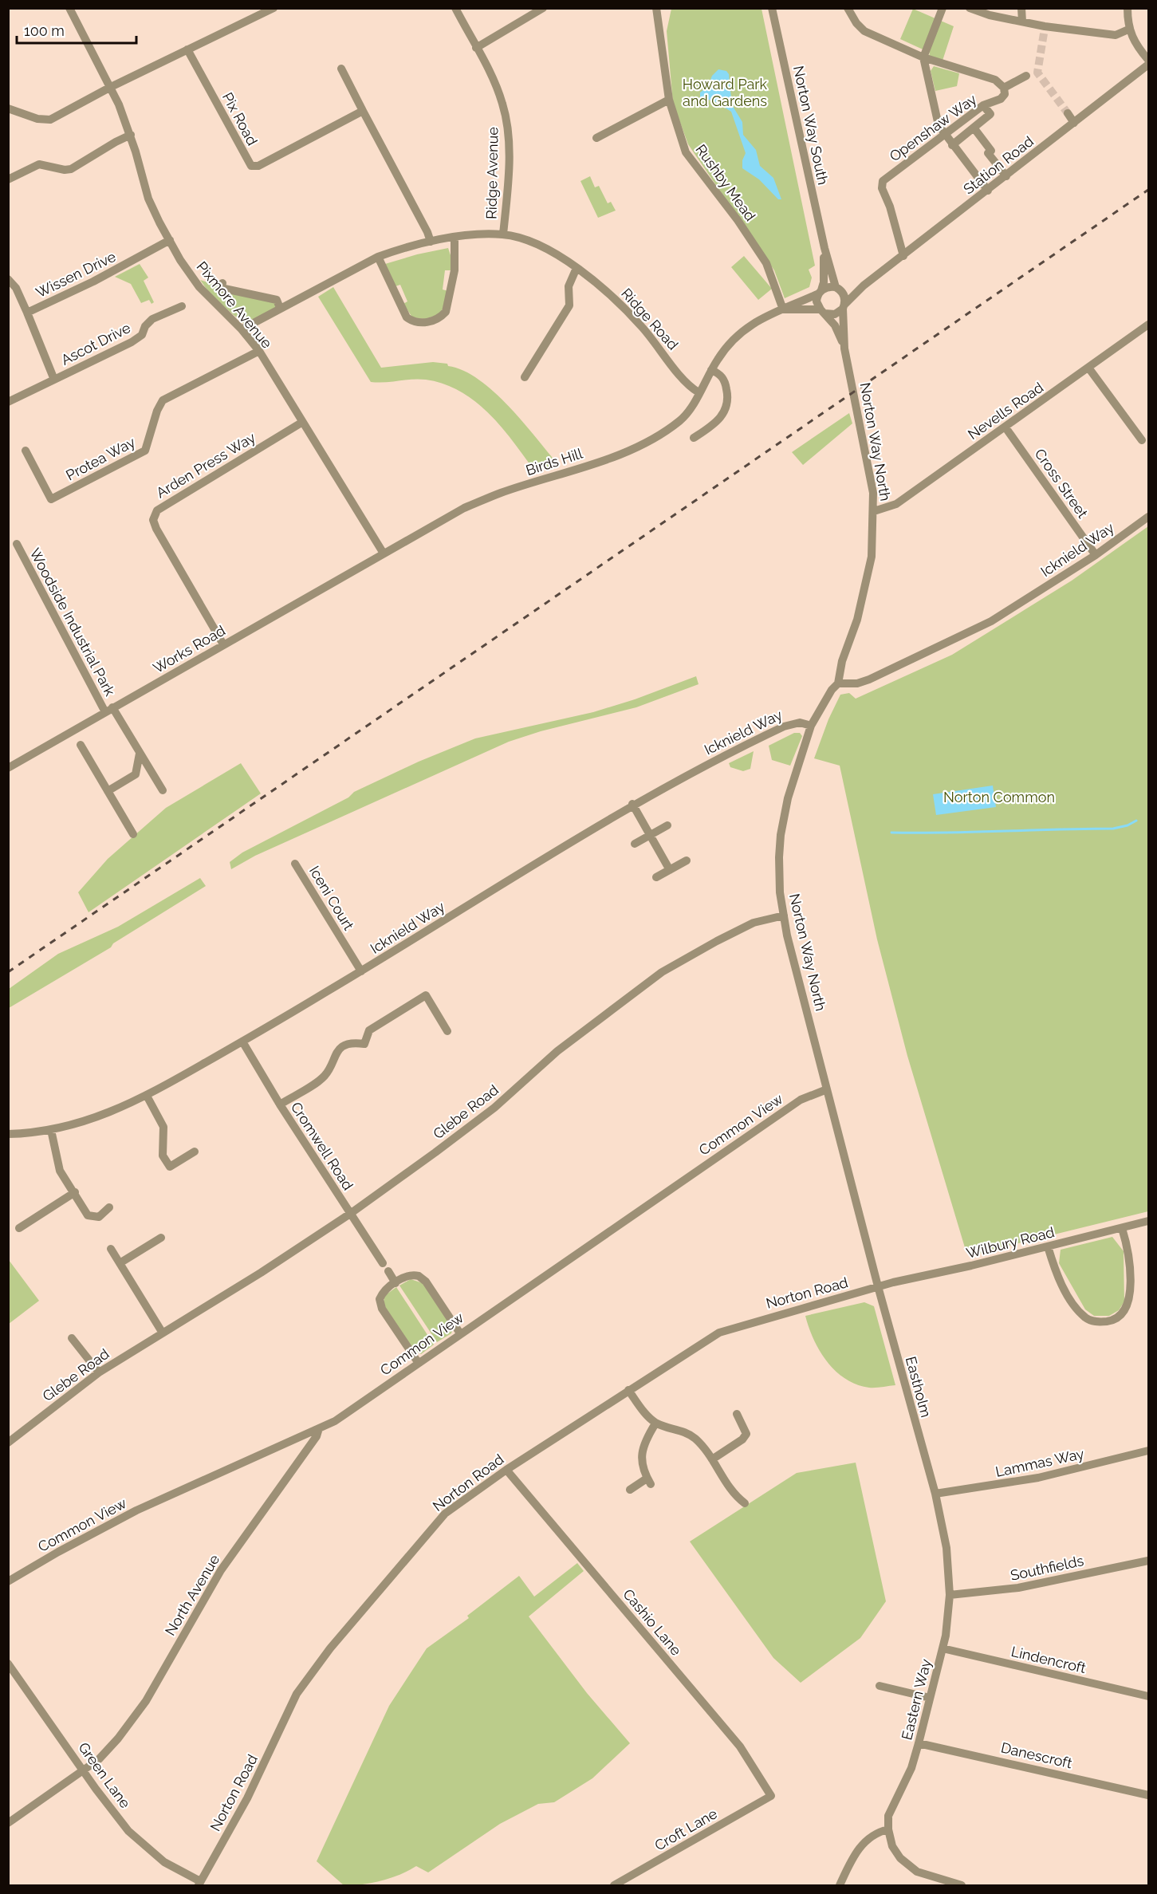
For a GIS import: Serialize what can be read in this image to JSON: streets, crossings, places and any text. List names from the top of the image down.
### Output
{
  "streets": {
    "street": [
      "Pix Road",
      "Norton Way South",
      "Openshaw Way",
      "Station Road",
      "Ridge Avenue",
      "Rushby Mead",
      "Wissen Drive",
      "Pixmore Avenue",
      "Ridge Road",
      "Ascot Drive",
      "Nevells Road",
      "Norton Way North",
      "Protea Way",
      "Birds Hill",
      "Arden Press Way",
      "Cross Street",
      "Icknield Way",
      "Woodside Industrial Park",
      "Works Road",
      "Iceni Court",
      "Glebe Road",
      "Common View",
      "Cromwell Road",
      "Wilbury Road",
      "Norton Road",
      "Eastholm",
      "Lammas Way",
      "Southfields",
      "North Avenue",
      "Cashio Lane",
      "Lindencroft",
      "Eastern Way",
      "Danescroft",
      "Green Lane",
      "Croft Lane"
    ]
  },
  "crossings": [
    ["Norton Way South", "Station Road"],
    ["Norton Way South", "Norton Way North"],
    ["Norton Way South", "Birds Hill"],
    ["Openshaw Way", "Station Road"],
    ["Station Road", "Norton Way North"],
    ["Station Road", "Birds Hill"],
    ["Ridge Avenue", "Ridge Road"],
    ["Rushby Mead", "Birds Hill"],
    ["Wissen Drive", "Pixmore Avenue"],
    ["Wissen Drive", "Ascot Drive"],
    ["Pixmore Avenue", "Ridge Road"],
    ["Pixmore Avenue", "Protea Way"],
    ["Pixmore Avenue", "Birds Hill"],
    ["Pixmore Avenue", "Arden Press Way"],
    ["Pixmore Avenue", "Works Road"],
    ["Ridge Road", "Birds Hill"],
    ["Nevells Road", "Norton Way North"],
    ["Nevells Road", "Cross Street"],
    ["Norton Way North", "Birds Hill"],
    ["Norton Way North", "Icknield Way"],
    ["Norton Way North", "Glebe Road"],
    ["Norton Way North", "Common View"],
    ["Norton Way North", "Wilbury Road"],
    ["Norton Way North", "Norton Road"],
    ["Norton Way North", "Eastholm"],
    ["Birds Hill", "Works Road"],
    ["Arden Press Way", "Works Road"],
    ["Cross Street", "Icknield Way"],
    ["Icknield Way", "Iceni Court"],
    ["Icknield Way", "Cromwell Road"],
    ["Woodside Industrial Park", "Works Road"],
    ["Glebe Road", "Cromwell Road"],
    ["Common View", "North Avenue"],
    ["Wilbury Road", "Norton Road"],
    ["Wilbury Road", "Eastholm"],
    ["Norton Road", "Eastholm"],
    ["Norton Road", "Cashio Lane"],
    ["Norton Road", "Green Lane"],
    ["Eastholm", "Lammas Way"],
    ["Eastholm", "Eastern Way"],
    ["Lammas Way", "Eastern Way"],
    ["Southfields", "Eastern Way"],
    ["North Avenue", "Green Lane"],
    ["Cashio Lane", "Croft Lane"],
    ["Lindencroft", "Eastern Way"],
    ["Eastern Way", "Danescroft"]
  ],
  "parks": ["Howard Park and Gardens", "Norton Common"],
  "scale_bar": "100 m"
}
